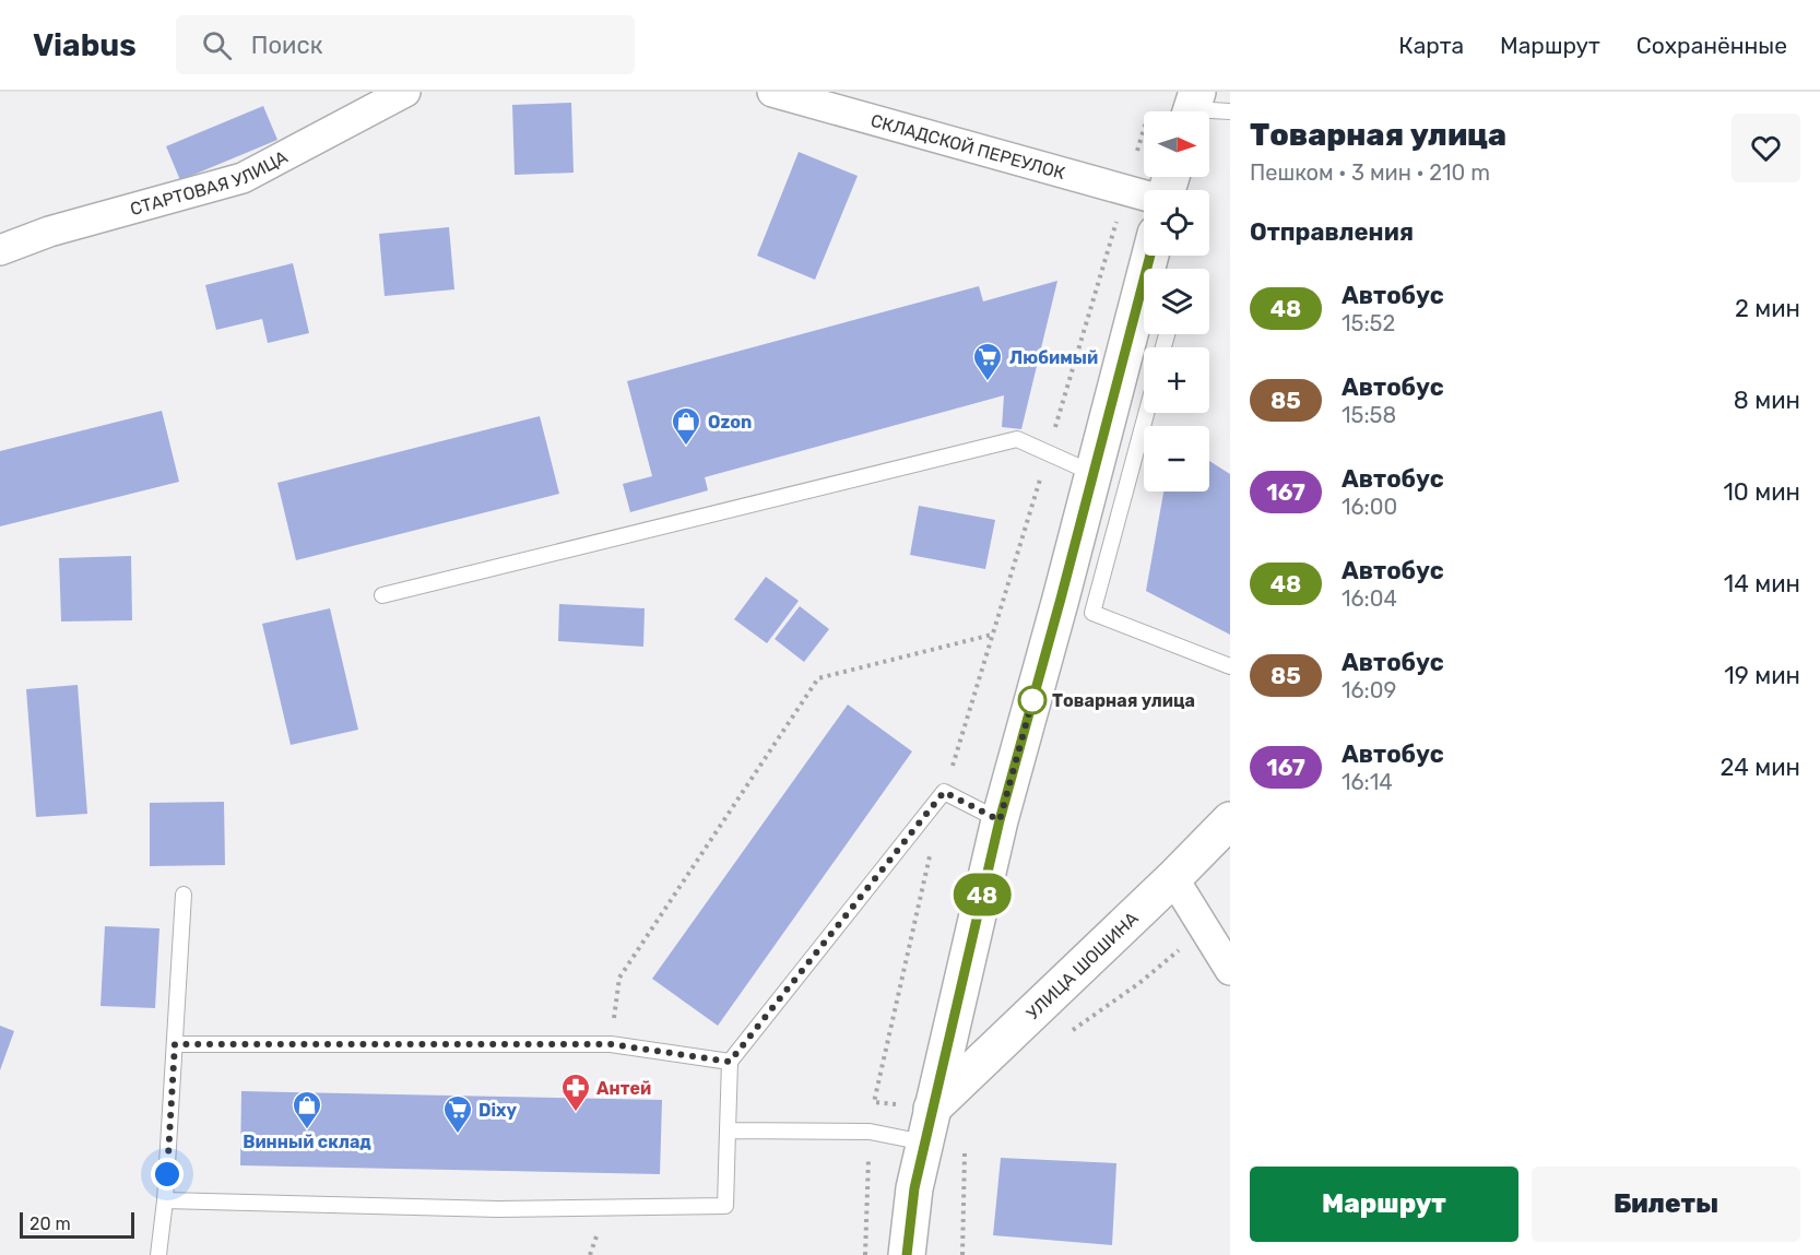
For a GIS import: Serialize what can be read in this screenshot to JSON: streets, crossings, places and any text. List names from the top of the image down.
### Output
{
  "streets": {
    "main road": ["УЛИЦА ШОШИНА"],
    "street": ["СКЛАДСКОЙ ПЕРЕУЛОК", "СТАРТОВАЯ УЛИЦА"]
  },
  "places": {
    "supermarket": ["Любимый", "Dixy"],
    "shop": ["Ozon", "Винный склад"],
    "other": ["Товарная улица"],
    "pharmacy": ["Антей"]
  },
  "lines": ["bus line 48"],
  "scale_bar": "20 m",
  "north": "right",
  "page": {
    "header": "Viabus",
    "search": "Поиск",
    "nav": ["Карта", "Маршрут", "Сохранённые"],
    "on_map": "48",
    "heading": [
      ["Товарная улица", "Пешком · 3 мин · 210 m"],
      "Отправления"
    ],
    "map_buttons": ["+", "−"],
    "list": [
      {
        "mark": "48",
        "name": "Автобус",
        "note": "15:52",
        "value": "2 мин"
      },
      {
        "mark": "85",
        "name": "Автобус",
        "note": "15:58",
        "value": "8 мин"
      },
      {
        "mark": "167",
        "name": "Автобус",
        "note": "16:00",
        "value": "10 мин"
      },
      {
        "mark": "48",
        "name": "Автобус",
        "note": "16:04",
        "value": "14 мин"
      },
      {
        "mark": "85",
        "name": "Автобус",
        "note": "16:09",
        "value": "19 мин"
      },
      {
        "mark": "167",
        "name": "Автобус",
        "note": "16:14",
        "value": "24 мин"
      }
    ],
    "buttons": ["Маршрут", "Билеты"],
    "scale": "20 m"
  }
}
